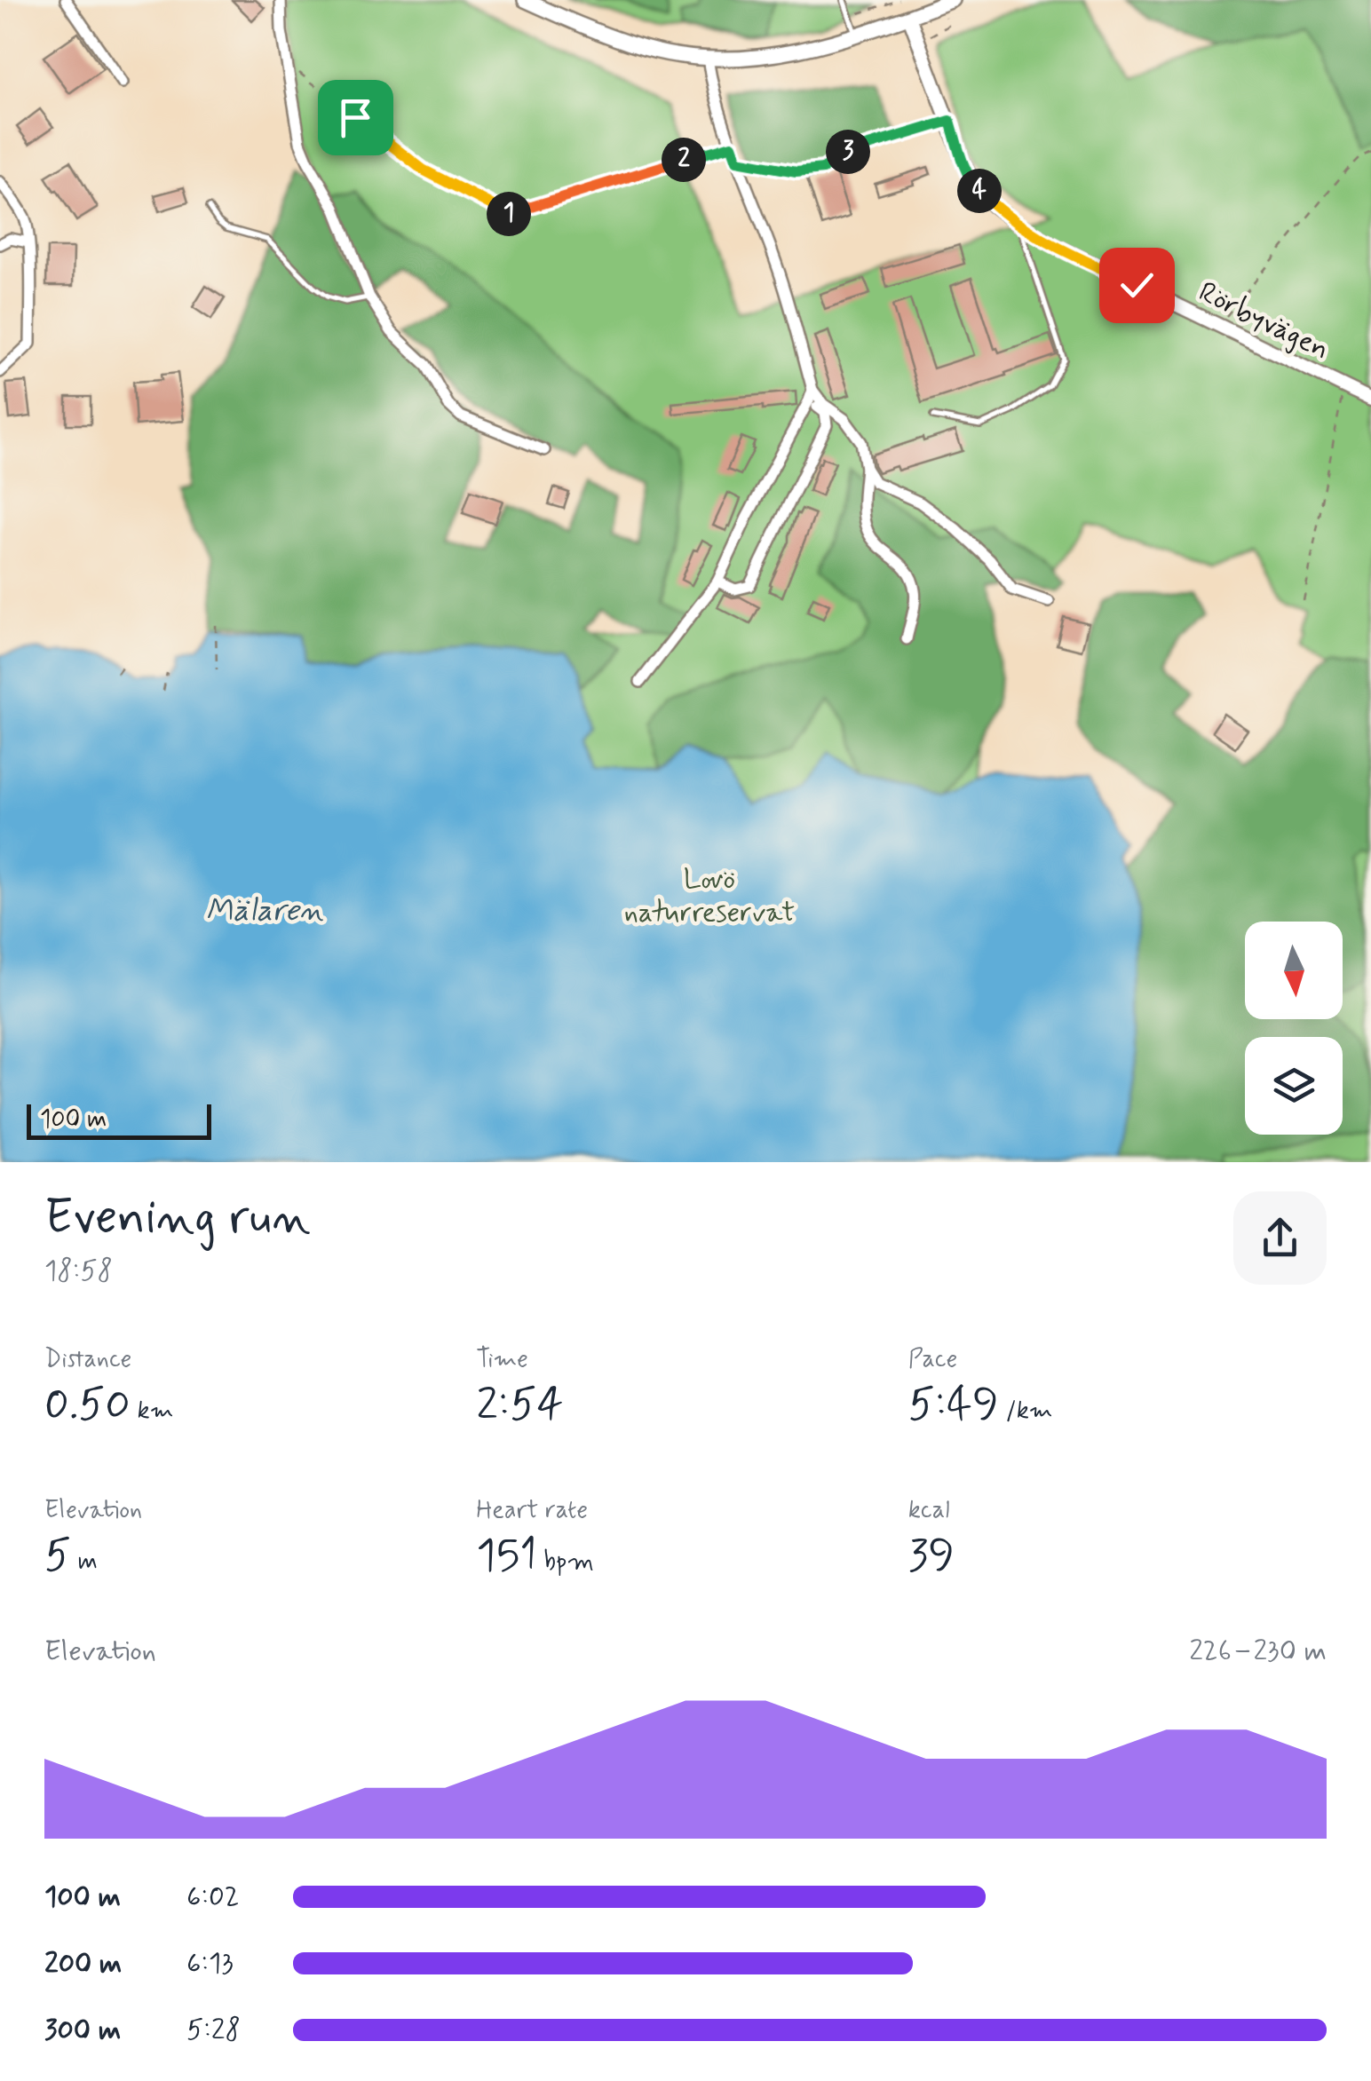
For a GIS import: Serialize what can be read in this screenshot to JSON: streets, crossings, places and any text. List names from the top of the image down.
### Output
{
  "streets": {
    "street": ["Rörbyvägen"]
  },
  "water": ["Mälaren"],
  "parks": ["Lovö naturreservat"],
  "scale_bar": "100 m",
  "north": "bottom",
  "page": {
    "pins": [
      "3",
      "2",
      "4",
      "1"
    ],
    "scale": "100 m",
    "heading": ["Evening run", "18:58"],
    "stats": [
      ["Distance", "0.50 km"],
      ["Time", "2:54"],
      ["Pace", "5:49 /km"],
      ["Elevation", "5 m"],
      ["Heart rate", "151 bpm"],
      ["kcal", "39"]
    ],
    "chart": ["Elevation", "226–230 m"],
    "list": [
      {
        "name": "100 m",
        "note": "6:02"
      },
      {
        "name": "200 m",
        "note": "6:13"
      },
      {
        "name": "300 m",
        "note": "5:28"
      }
    ]
  }
}
